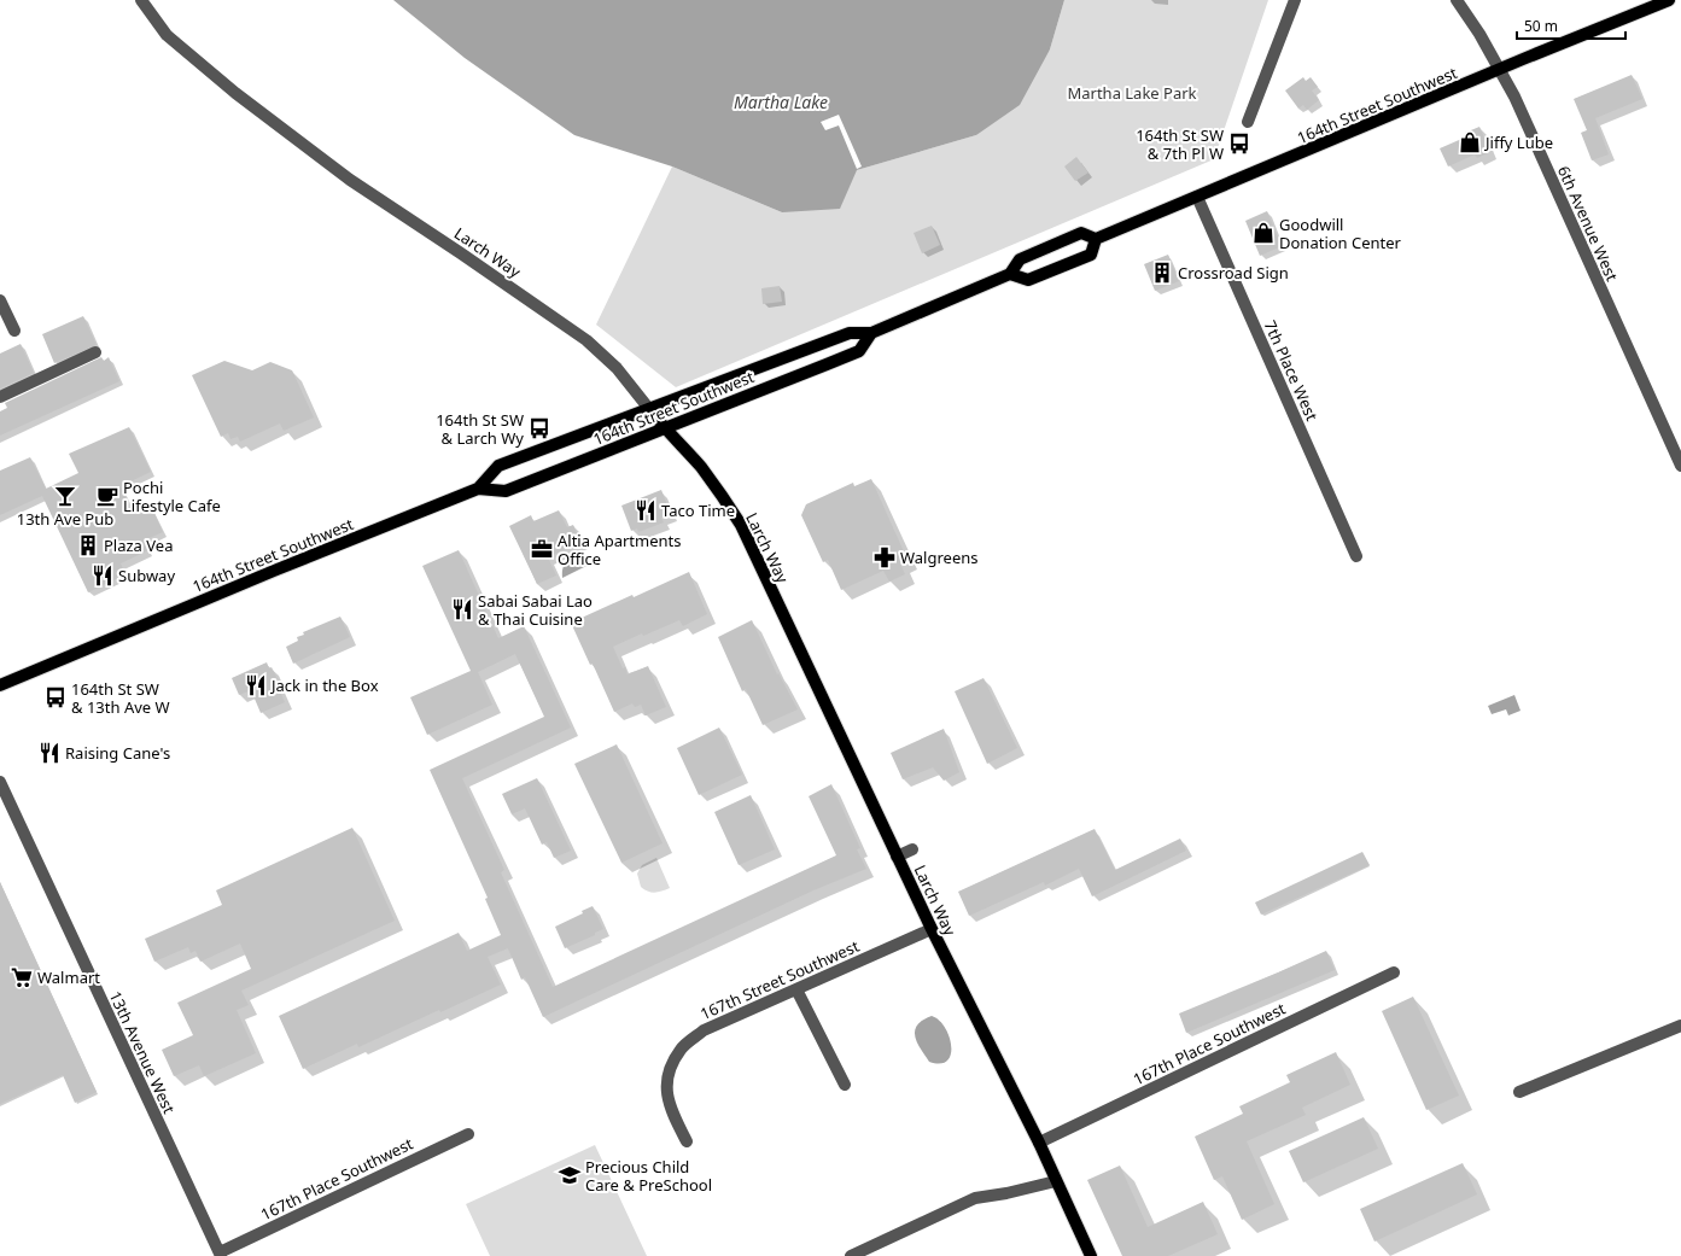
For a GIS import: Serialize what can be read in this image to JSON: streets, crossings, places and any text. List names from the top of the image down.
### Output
{
  "streets": {
    "main road": ["164th Street Southwest", "Larch Way"],
    "street": [
      "6th Avenue West",
      "7th Place West",
      "167th Street Southwest",
      "167th Place Southwest",
      "13th Avenue West"
    ]
  },
  "crossings": [
    ["164th Street Southwest", "6th Avenue West"],
    ["164th Street Southwest", "Larch Way"],
    ["164th Street Southwest", "7th Place West"],
    ["Larch Way", "167th Street Southwest"],
    ["Larch Way", "167th Place Southwest"],
    ["167th Place Southwest", "13th Avenue West"]
  ],
  "water": ["Martha Lake"],
  "parks": ["Martha Lake Park"],
  "places": {
    "shop": ["Jiffy Lube", "Goodwill Donation Center"],
    "bus stop": ["164th St SW & 7th Pl W", "164th St SW & Larch Wy", "164th St SW & 13th Ave W"],
    "building": ["Crossroad Sign", "Plaza Vea"],
    "bar": ["13th Ave Pub"],
    "cafe": ["Pochi Lifestyle Cafe"],
    "restaurant": [
      "Taco Time",
      "Subway",
      "Sabai Sabai Lao & Thai Cuisine",
      "Jack in the Box",
      "Raising Cane's"
    ],
    "office": ["Altia Apartments Office"],
    "pharmacy": ["Walgreens"],
    "supermarket": ["Walmart"],
    "school or university": ["Precious Child Care & PreSchool"]
  },
  "scale_bar": "50 m"
}
